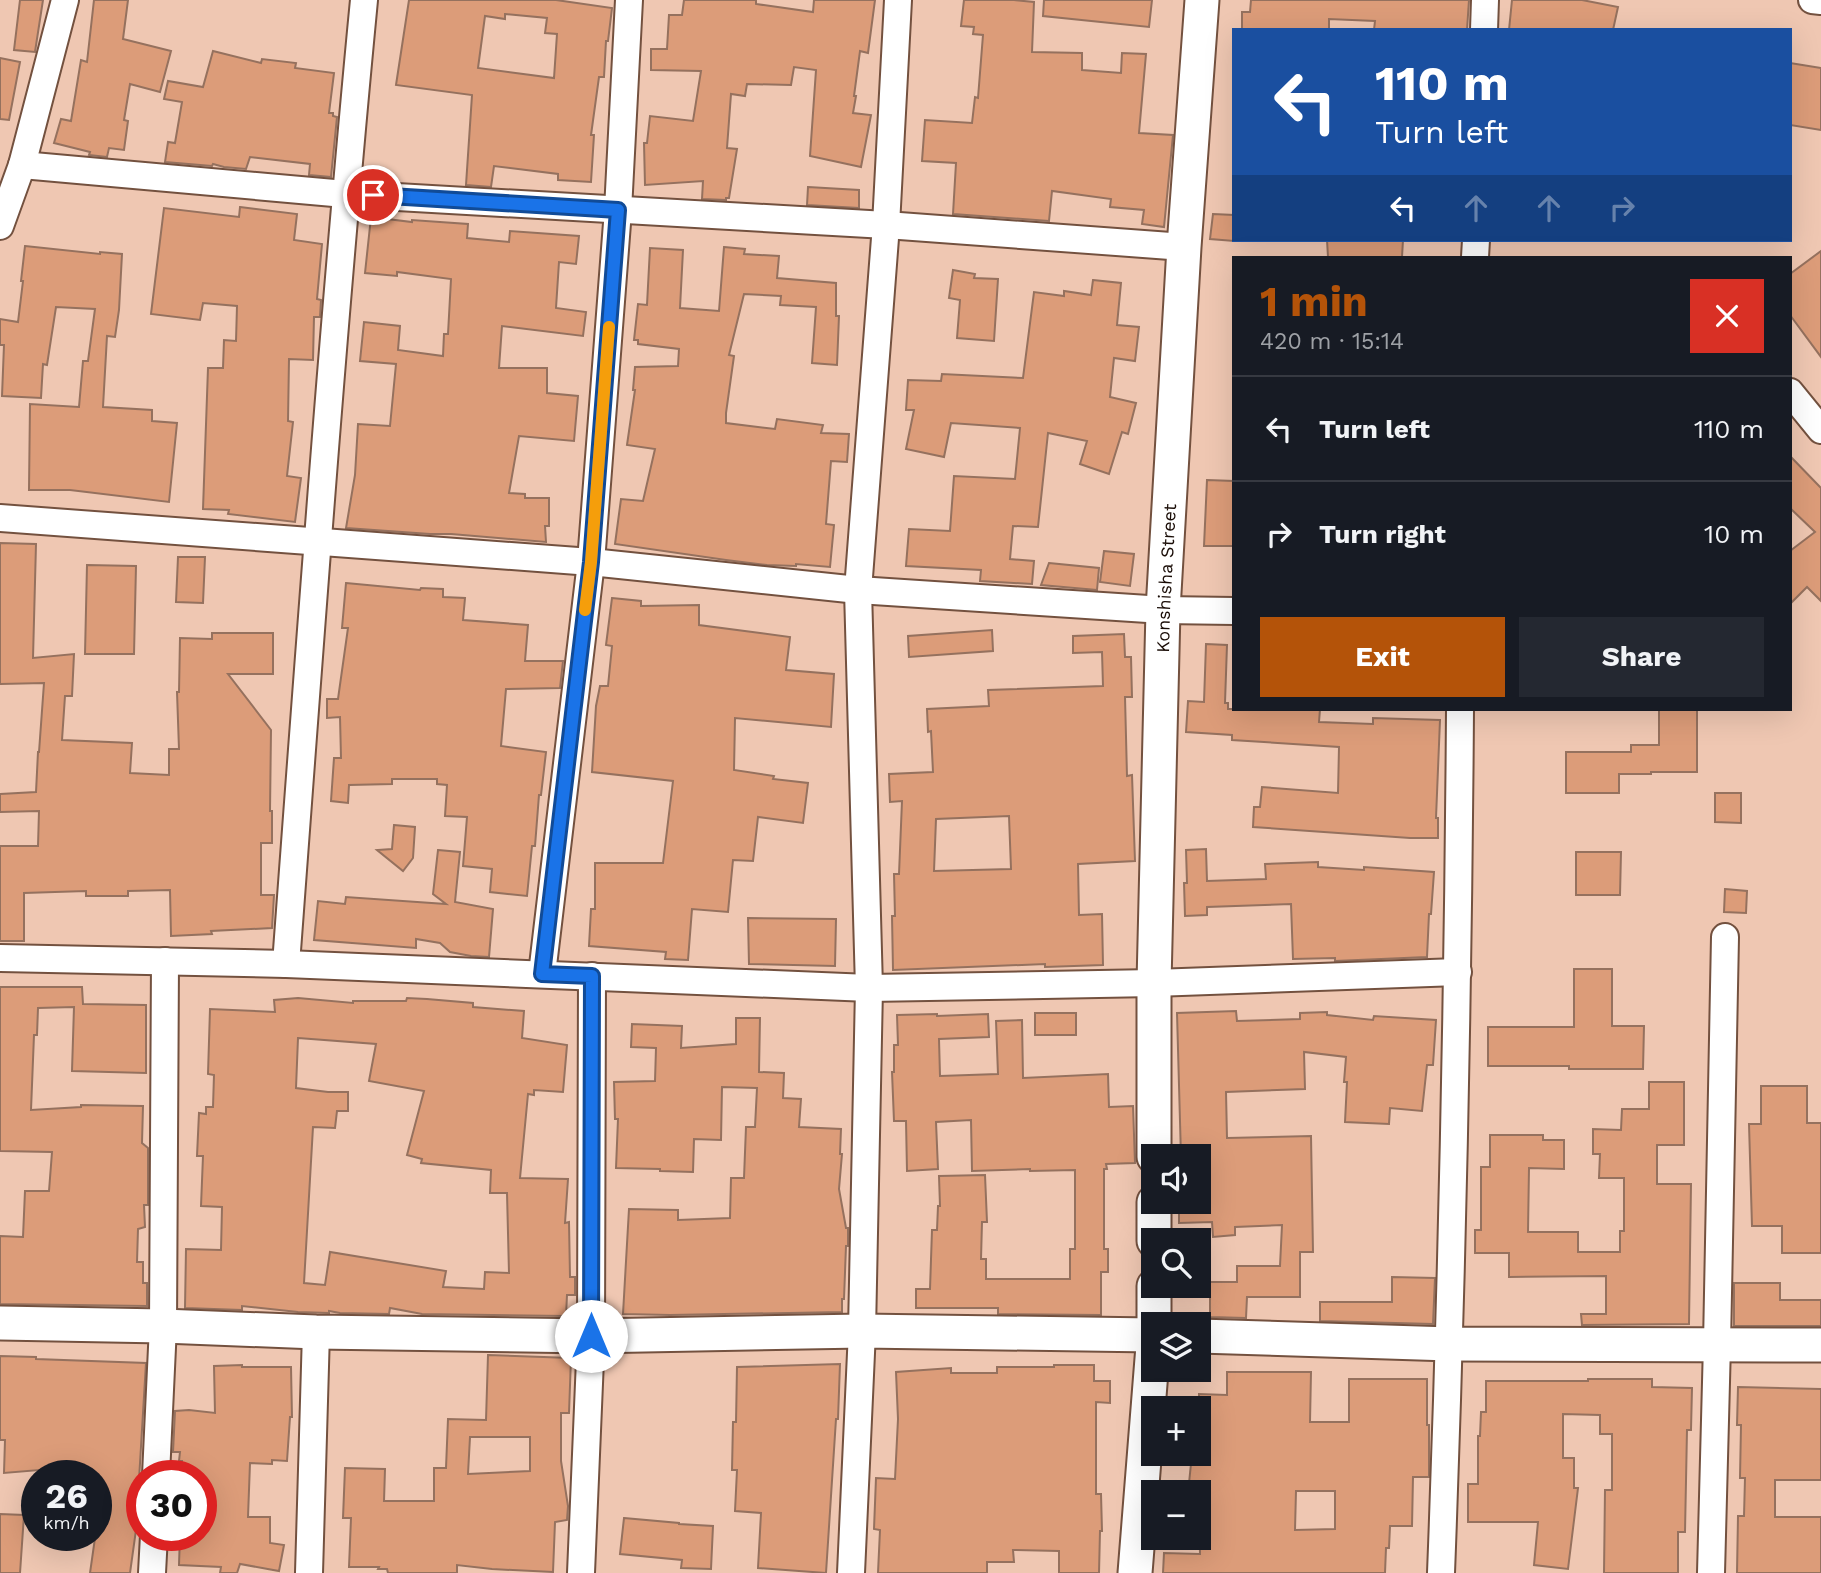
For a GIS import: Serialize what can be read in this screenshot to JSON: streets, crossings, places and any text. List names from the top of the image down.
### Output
{
  "streets": {
    "street": ["Konshisha Street"]
  },
  "page": {
    "turn": ["110 m", "Turn left"],
    "heading": ["1 min", "420 m · 15:14"],
    "list": [
      {
        "name": "Turn left",
        "value": "110 m"
      },
      {
        "name": "Turn right",
        "value": "10 m"
      }
    ],
    "buttons": ["Exit", "Share"],
    "map_buttons": ["+", "−"],
    "speed": "26 km/h",
    "limit": "30"
  }
}
